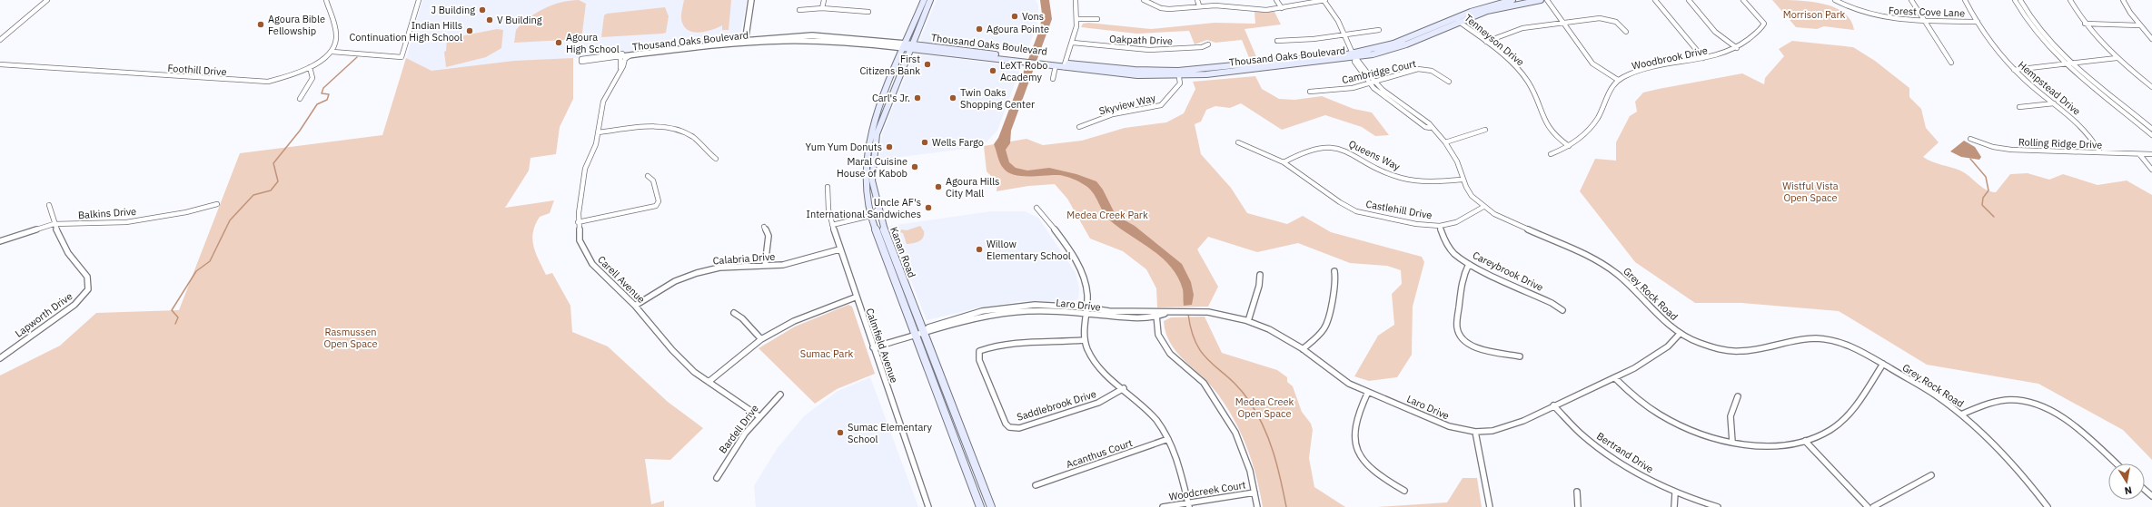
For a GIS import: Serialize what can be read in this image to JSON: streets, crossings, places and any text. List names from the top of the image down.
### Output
{
  "streets": {
    "main road": ["Thousand Oaks Boulevard", "Kanan Road"],
    "street": [
      "Forest Cove Lane",
      "Oakpath Drive",
      "Tenneyson Drive",
      "Woodbrook Drive",
      "Foothill Drive",
      "Cambridge Court",
      "Hempstead Drive",
      "Skyview Way",
      "Rolling Ridge Drive",
      "Queens Way",
      "Castlehill Drive",
      "Balkins Drive",
      "Calabria Drive",
      "Careybrook Drive",
      "Carell Avenue",
      "Grey Rock Road",
      "Laro Drive",
      "Lapworth Drive",
      "Calmfield Avenue",
      "Saddlebrook Drive",
      "Bardell Drive",
      "Bertrand Drive",
      "Acanthus Court",
      "Woodcreek Court"
    ]
  },
  "crossings": [
    ["Forest Cove Lane", "Hempstead Drive"],
    ["Tenneyson Drive", "Thousand Oaks Boulevard"],
    ["Thousand Oaks Boulevard", "Skyview Way"],
    ["Thousand Oaks Boulevard", "Kanan Road"],
    ["Thousand Oaks Boulevard", "Carell Avenue"],
    ["Thousand Oaks Boulevard", "Grey Rock Road"],
    ["Cambridge Court", "Grey Rock Road"],
    ["Hempstead Drive", "Rolling Ridge Drive"],
    ["Queens Way", "Castlehill Drive"],
    ["Queens Way", "Grey Rock Road"],
    ["Castlehill Drive", "Careybrook Drive"],
    ["Castlehill Drive", "Grey Rock Road"],
    ["Balkins Drive", "Lapworth Drive"],
    ["Kanan Road", "Laro Drive"],
    ["Calabria Drive", "Carell Avenue"],
    ["Calabria Drive", "Calmfield Avenue"],
    ["Carell Avenue", "Bardell Drive"],
    ["Grey Rock Road", "Laro Drive"],
    ["Laro Drive", "Calmfield Avenue"],
    ["Laro Drive", "Bertrand Drive"]
  ],
  "parks": [
    "Morrison Park",
    "Wistful Vista Open Space",
    "Medea Creek Park",
    "Rasmussen Open Space",
    "Sumac Park",
    "Medea Creek Open Space"
  ],
  "places": [
    "J Building",
    "Vons",
    "V Building",
    "Agoura Bible Fellowship",
    "Agoura Pointe",
    "Indian Hills Continuation High School",
    "Agoura High School",
    "First Citizens Bank",
    "LeXT Robo Academy",
    "Carl's Jr.",
    "Twin Oaks Shopping Center",
    "Wells Fargo",
    "Yum Yum Donuts",
    "Maral Cuisine House of Kabob",
    "Agoura Hills City Mall",
    "Uncle AF's International Sandwiches",
    "Willow Elementary School",
    "Sumac Elementary School"
  ],
  "north": "bottom"
}
